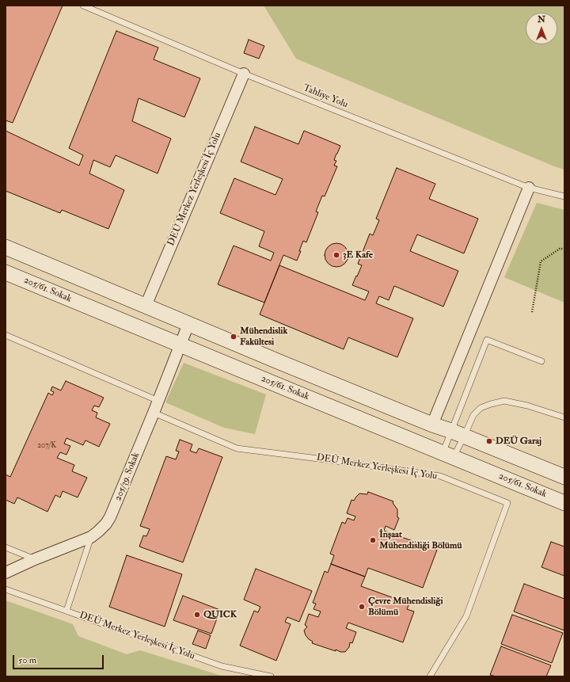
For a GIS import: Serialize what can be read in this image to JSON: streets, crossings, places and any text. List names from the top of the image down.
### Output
{
  "streets": {
    "main road": ["205/61. Sokak"],
    "street": ["DEÜ Merkez Yerleşkesi İç Yolu", "205/39. Sokak"],
    "lane": ["Tahliye Yolu"]
  },
  "crossings": [
    ["Tahliye Yolu", "DEÜ Merkez Yerleşkesi İç Yolu"],
    ["DEÜ Merkez Yerleşkesi İç Yolu", "205/39. Sokak"],
    ["205/61. Sokak", "205/39. Sokak"]
  ],
  "places": [
    "3E Kafe",
    "Mühendislik Fakültesi",
    "DEÜ Garaj",
    "İnşaat Mühendisliği Bölümü",
    "Çevre Mühendisliği Bölümü",
    "QUICK"
  ],
  "house_numbers": ["207/K"],
  "scale_bar": "50 m",
  "north": "top"
}
